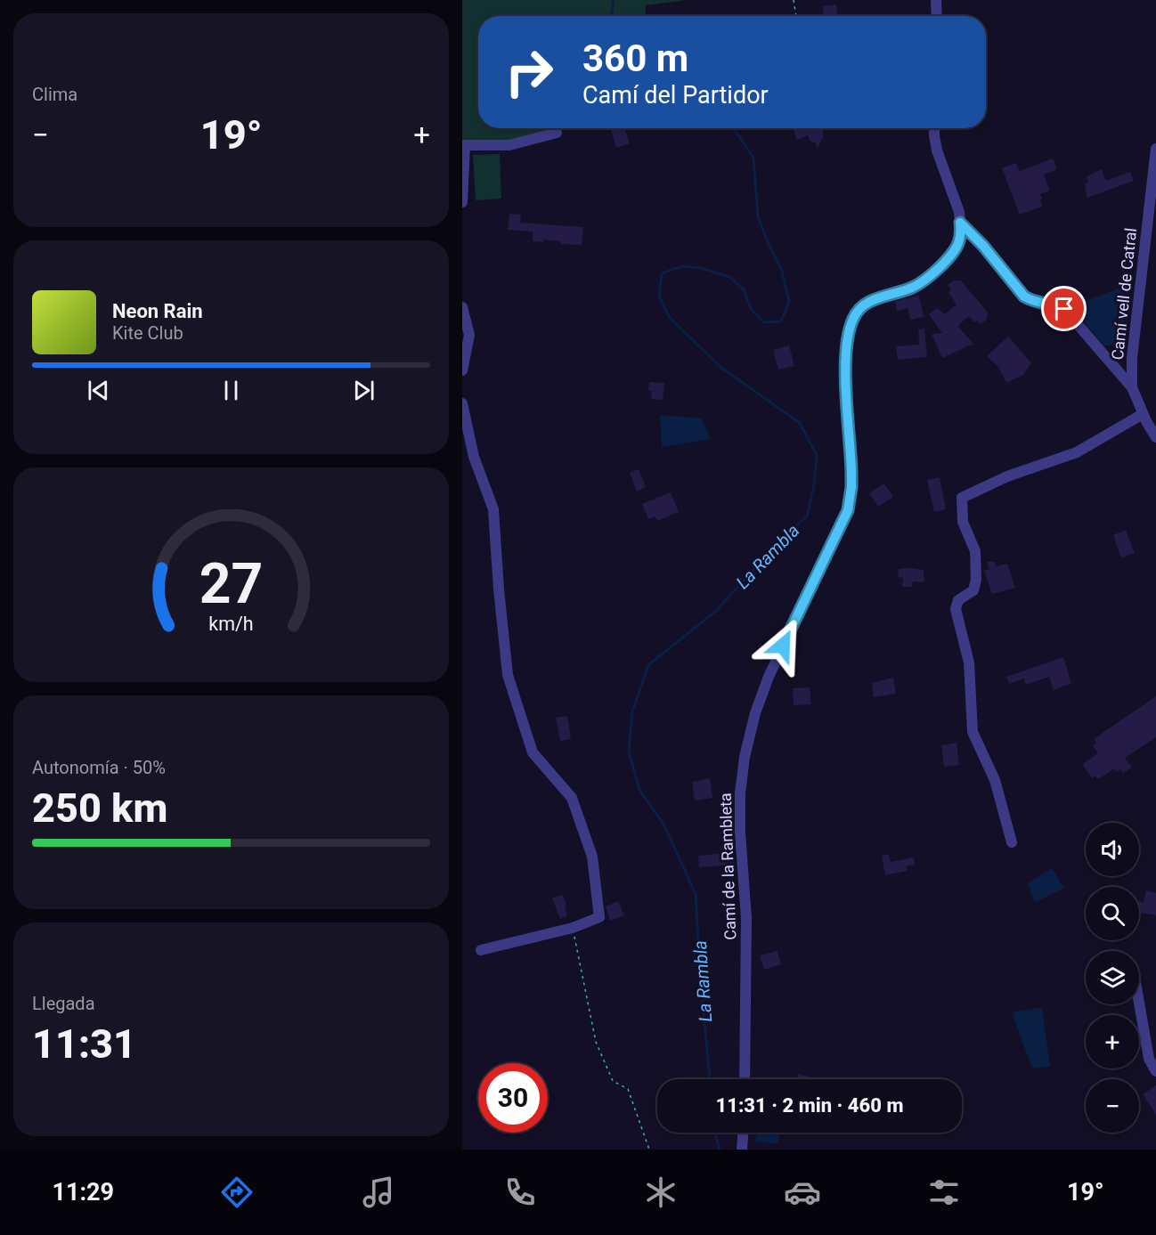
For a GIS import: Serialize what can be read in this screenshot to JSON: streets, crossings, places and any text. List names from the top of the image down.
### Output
{
  "streets": {
    "street": ["Camí vell de Catral", "Camí de la Rambleta"]
  },
  "water": ["La Rambla"],
  "page": {
    "tile": [
      "Clima",
      ["Autonomía · 50%", "250 km"],
      ["Llegada", "11:31"]
    ],
    "turn": ["360 m", "Camí del Partidor"],
    "heat": ["−", "19°", "+"],
    "song": ["Neon Rain", "Kite Club"],
    "map_buttons": ["+", "−"],
    "limit": "30",
    "trip": "11:31 · 2 min · 460 m",
    "tabs": ["11:29", "19°"],
    "gauge": ["27", "km/h"]
  }
}
